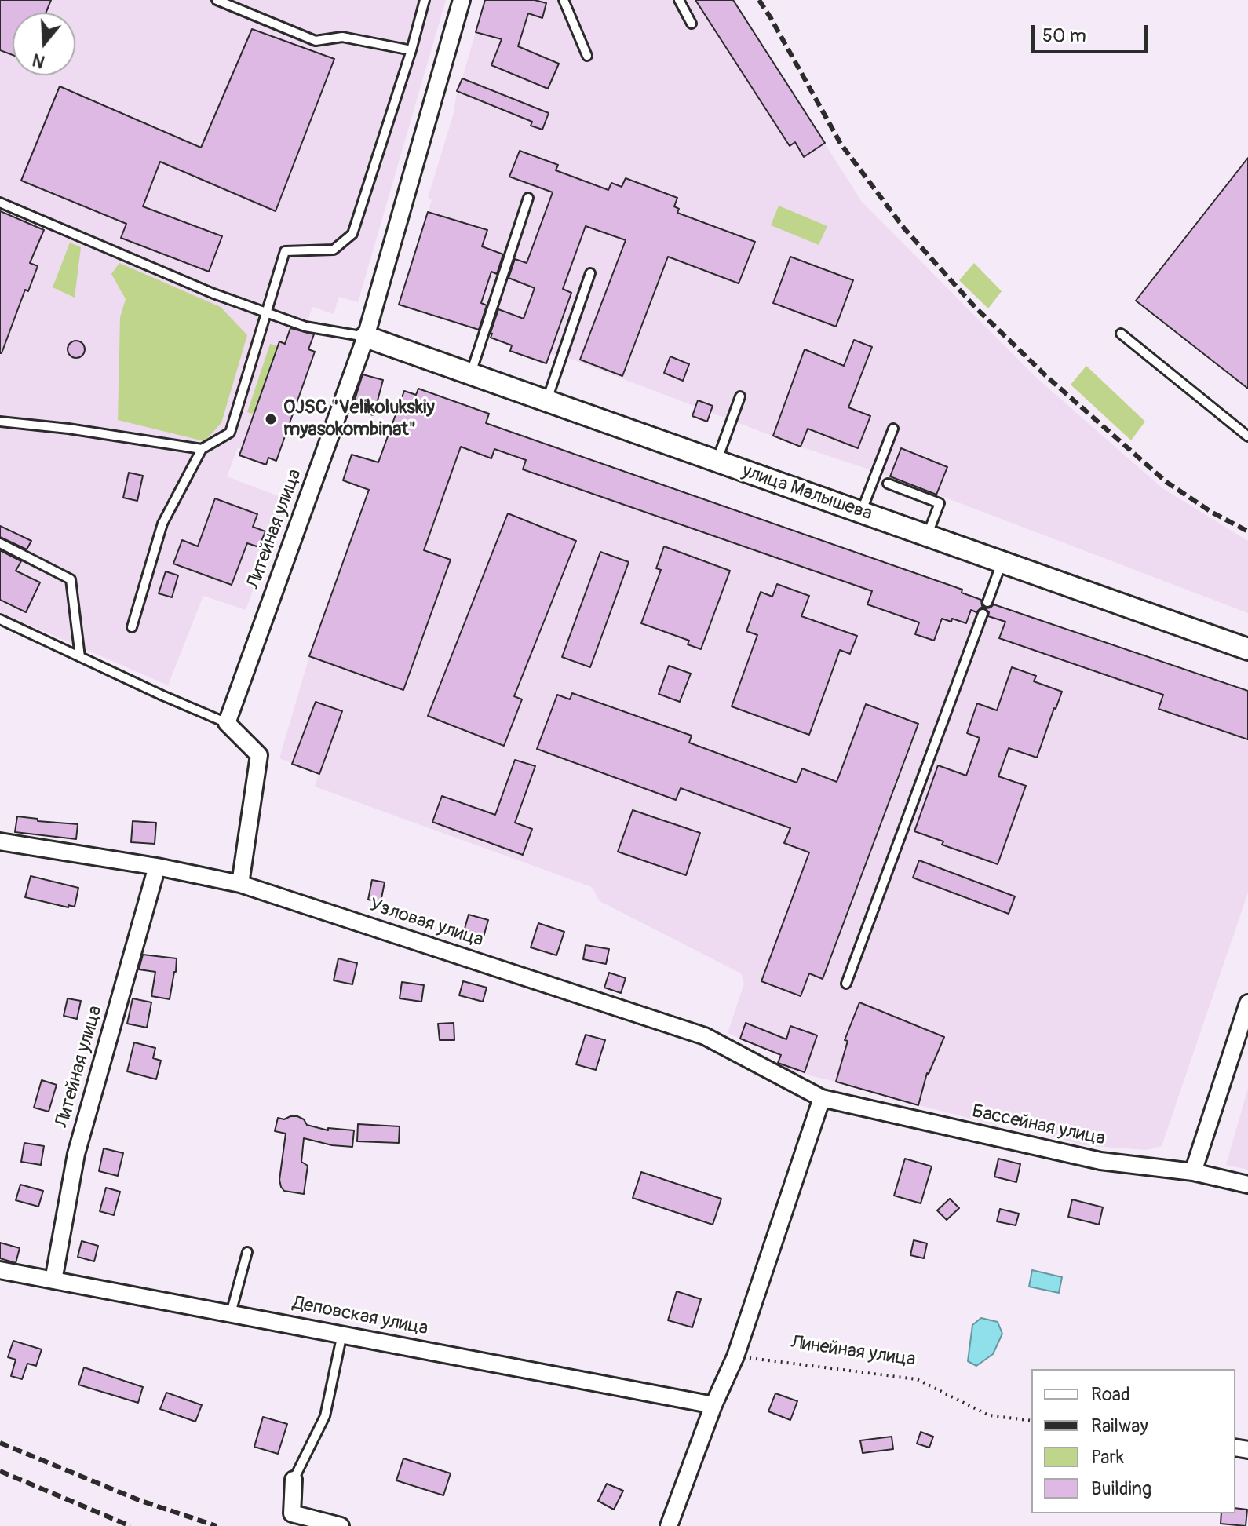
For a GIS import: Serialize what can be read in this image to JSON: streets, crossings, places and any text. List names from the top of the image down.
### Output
{
  "streets": {
    "street": [
      "улица Малышева",
      "Литейная улица",
      "Узловая улица",
      "Бассейная улица",
      "Деповская улица"
    ],
    "path": ["Линейная улица"]
  },
  "crossings": [
    ["улица Малышева", "Литейная улица"],
    ["Литейная улица", "Узловая улица"],
    ["Литейная улица", "Деповская улица"],
    ["Узловая улица", "Бассейная улица"]
  ],
  "places": ["OJSC \"Velikolukskiy myasokombinat\""],
  "legend": [
    "Road",
    "Railway",
    "Park",
    "Building"
  ],
  "scale_bar": "50 m",
  "north": "bottom"
}
